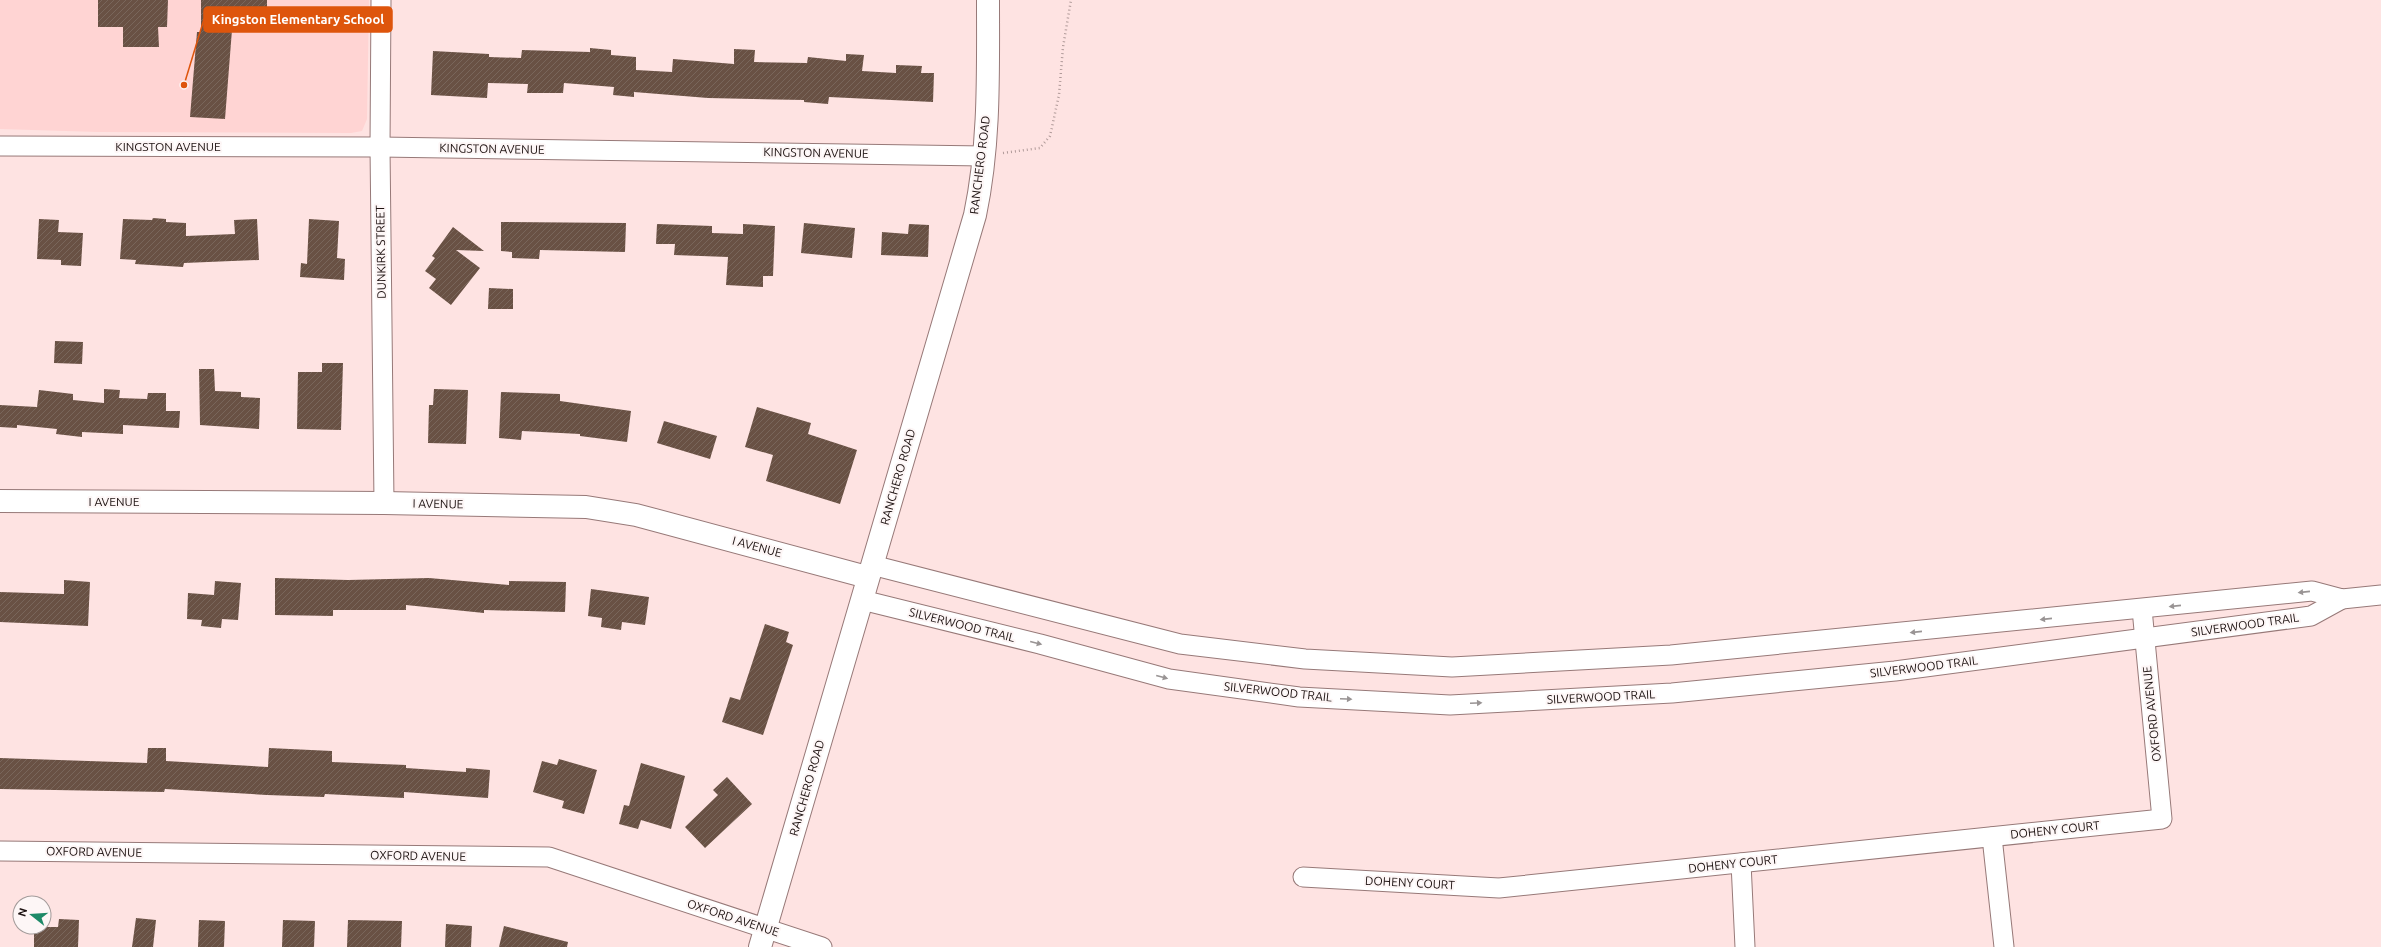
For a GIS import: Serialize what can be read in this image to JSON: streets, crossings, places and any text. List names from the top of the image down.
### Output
{
  "streets": {
    "main road": ["RANCHERO ROAD", "I AVENUE"],
    "street": [
      "KINGSTON AVENUE",
      "DUNKIRK STREET",
      "SILVERWOOD TRAIL",
      "OXFORD AVENUE",
      "DOHENY COURT"
    ]
  },
  "crossings": [
    ["KINGSTON AVENUE", "RANCHERO ROAD"],
    ["KINGSTON AVENUE", "DUNKIRK STREET"],
    ["RANCHERO ROAD", "I AVENUE"],
    ["RANCHERO ROAD", "SILVERWOOD TRAIL"],
    ["RANCHERO ROAD", "OXFORD AVENUE"],
    ["DUNKIRK STREET", "I AVENUE"],
    ["I AVENUE", "SILVERWOOD TRAIL"],
    ["SILVERWOOD TRAIL", "OXFORD AVENUE"],
    ["OXFORD AVENUE", "DOHENY COURT"]
  ],
  "places": ["Kingston Elementary School"],
  "north": "left"
}
